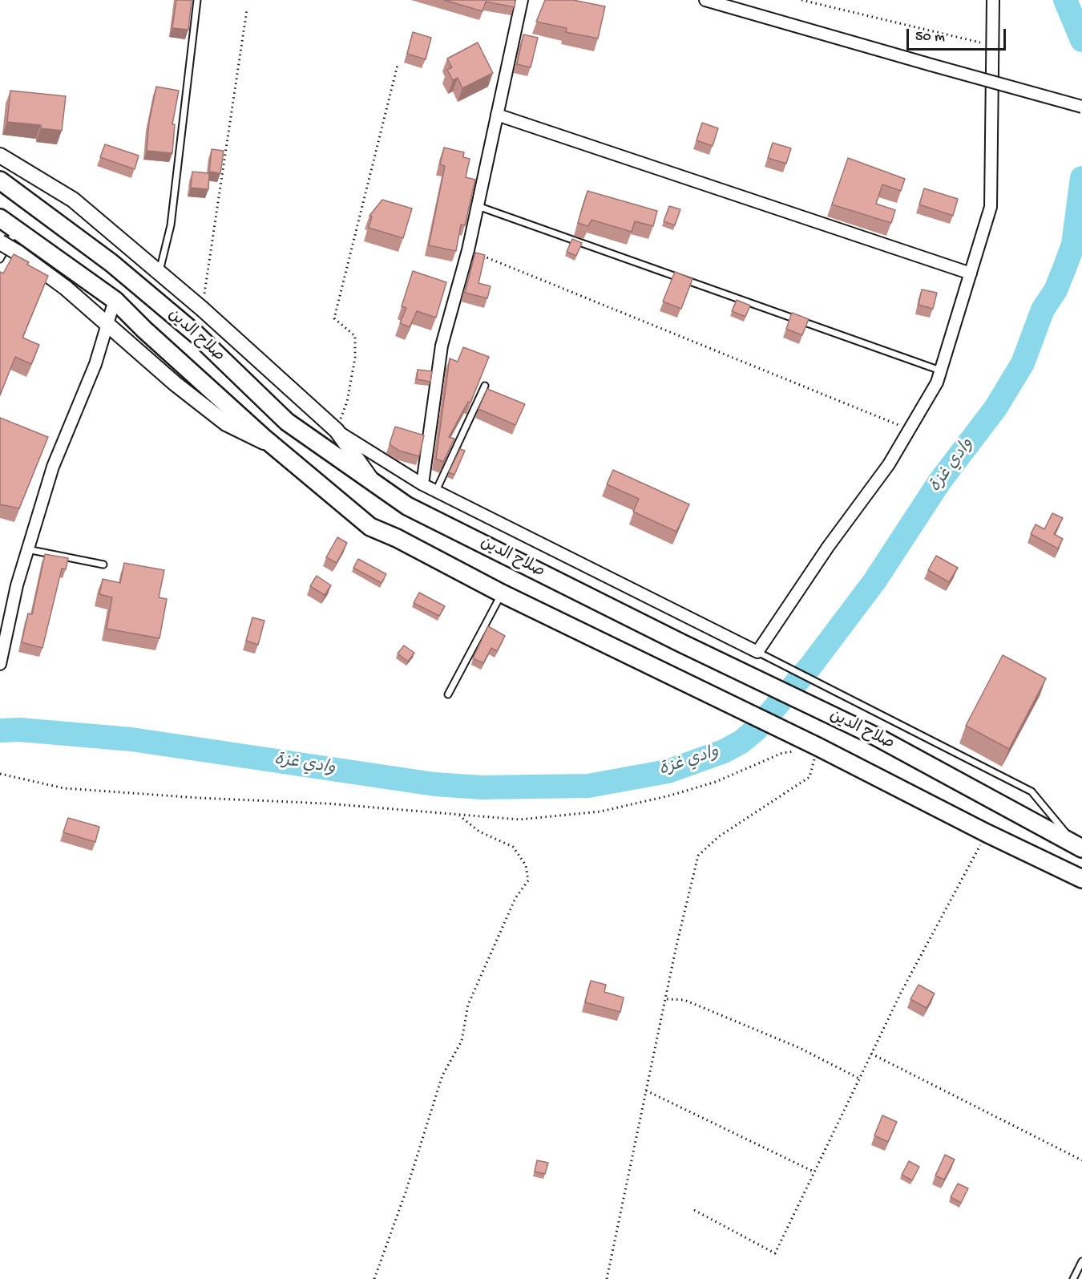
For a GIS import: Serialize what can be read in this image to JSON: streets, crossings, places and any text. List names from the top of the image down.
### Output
{
  "streets": {
    "highway": ["صلاح الدين"]
  },
  "water": ["وادي غزة"],
  "scale_bar": "50 m"
}
